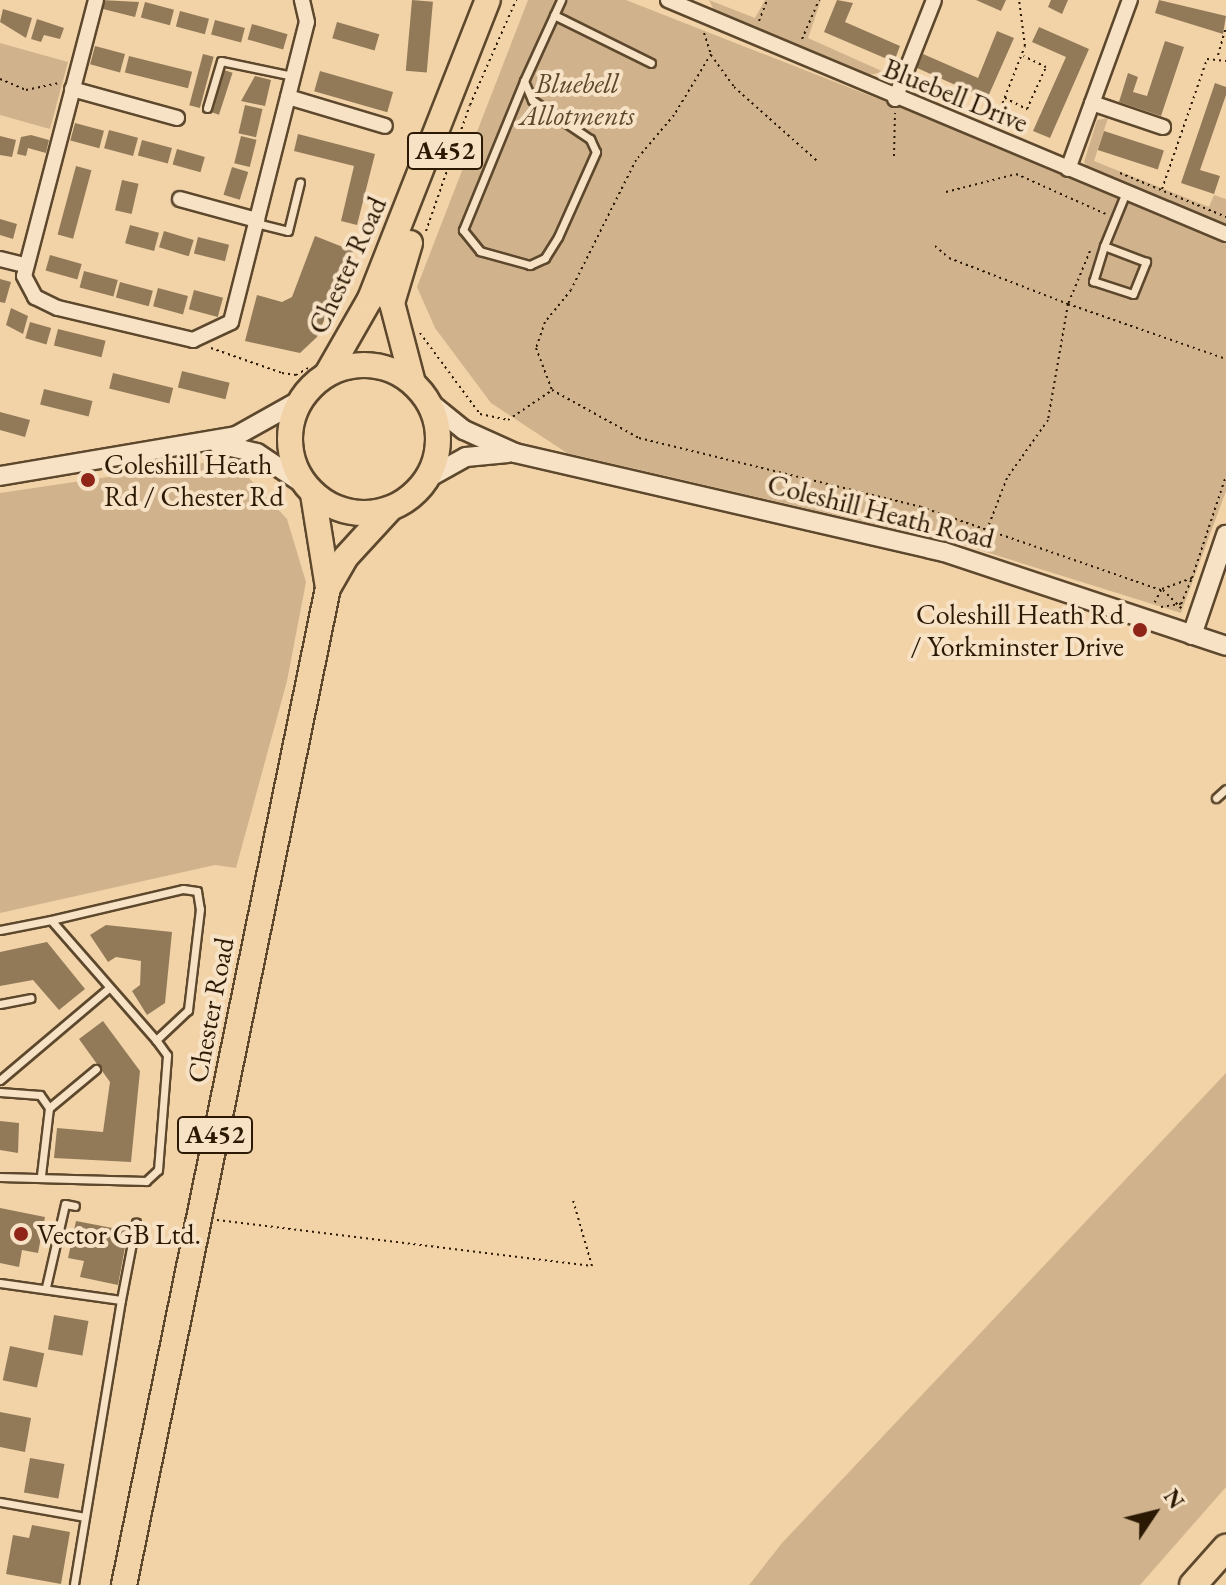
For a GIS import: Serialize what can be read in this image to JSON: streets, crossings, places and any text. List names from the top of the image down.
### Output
{
  "streets": {
    "highway": ["A452", "Chester Road"],
    "street": ["Bluebell Drive", "Coleshill Heath Road"]
  },
  "crossings": [
    ["Chester Road", "Coleshill Heath Road"]
  ],
  "parks": ["Bluebell Allotments"],
  "places": ["Coleshill Heath Rd / Chester Rd", "Coleshill Heath Rd / Yorkminster Drive", "Vector GB Ltd."],
  "north": "top right"
}
